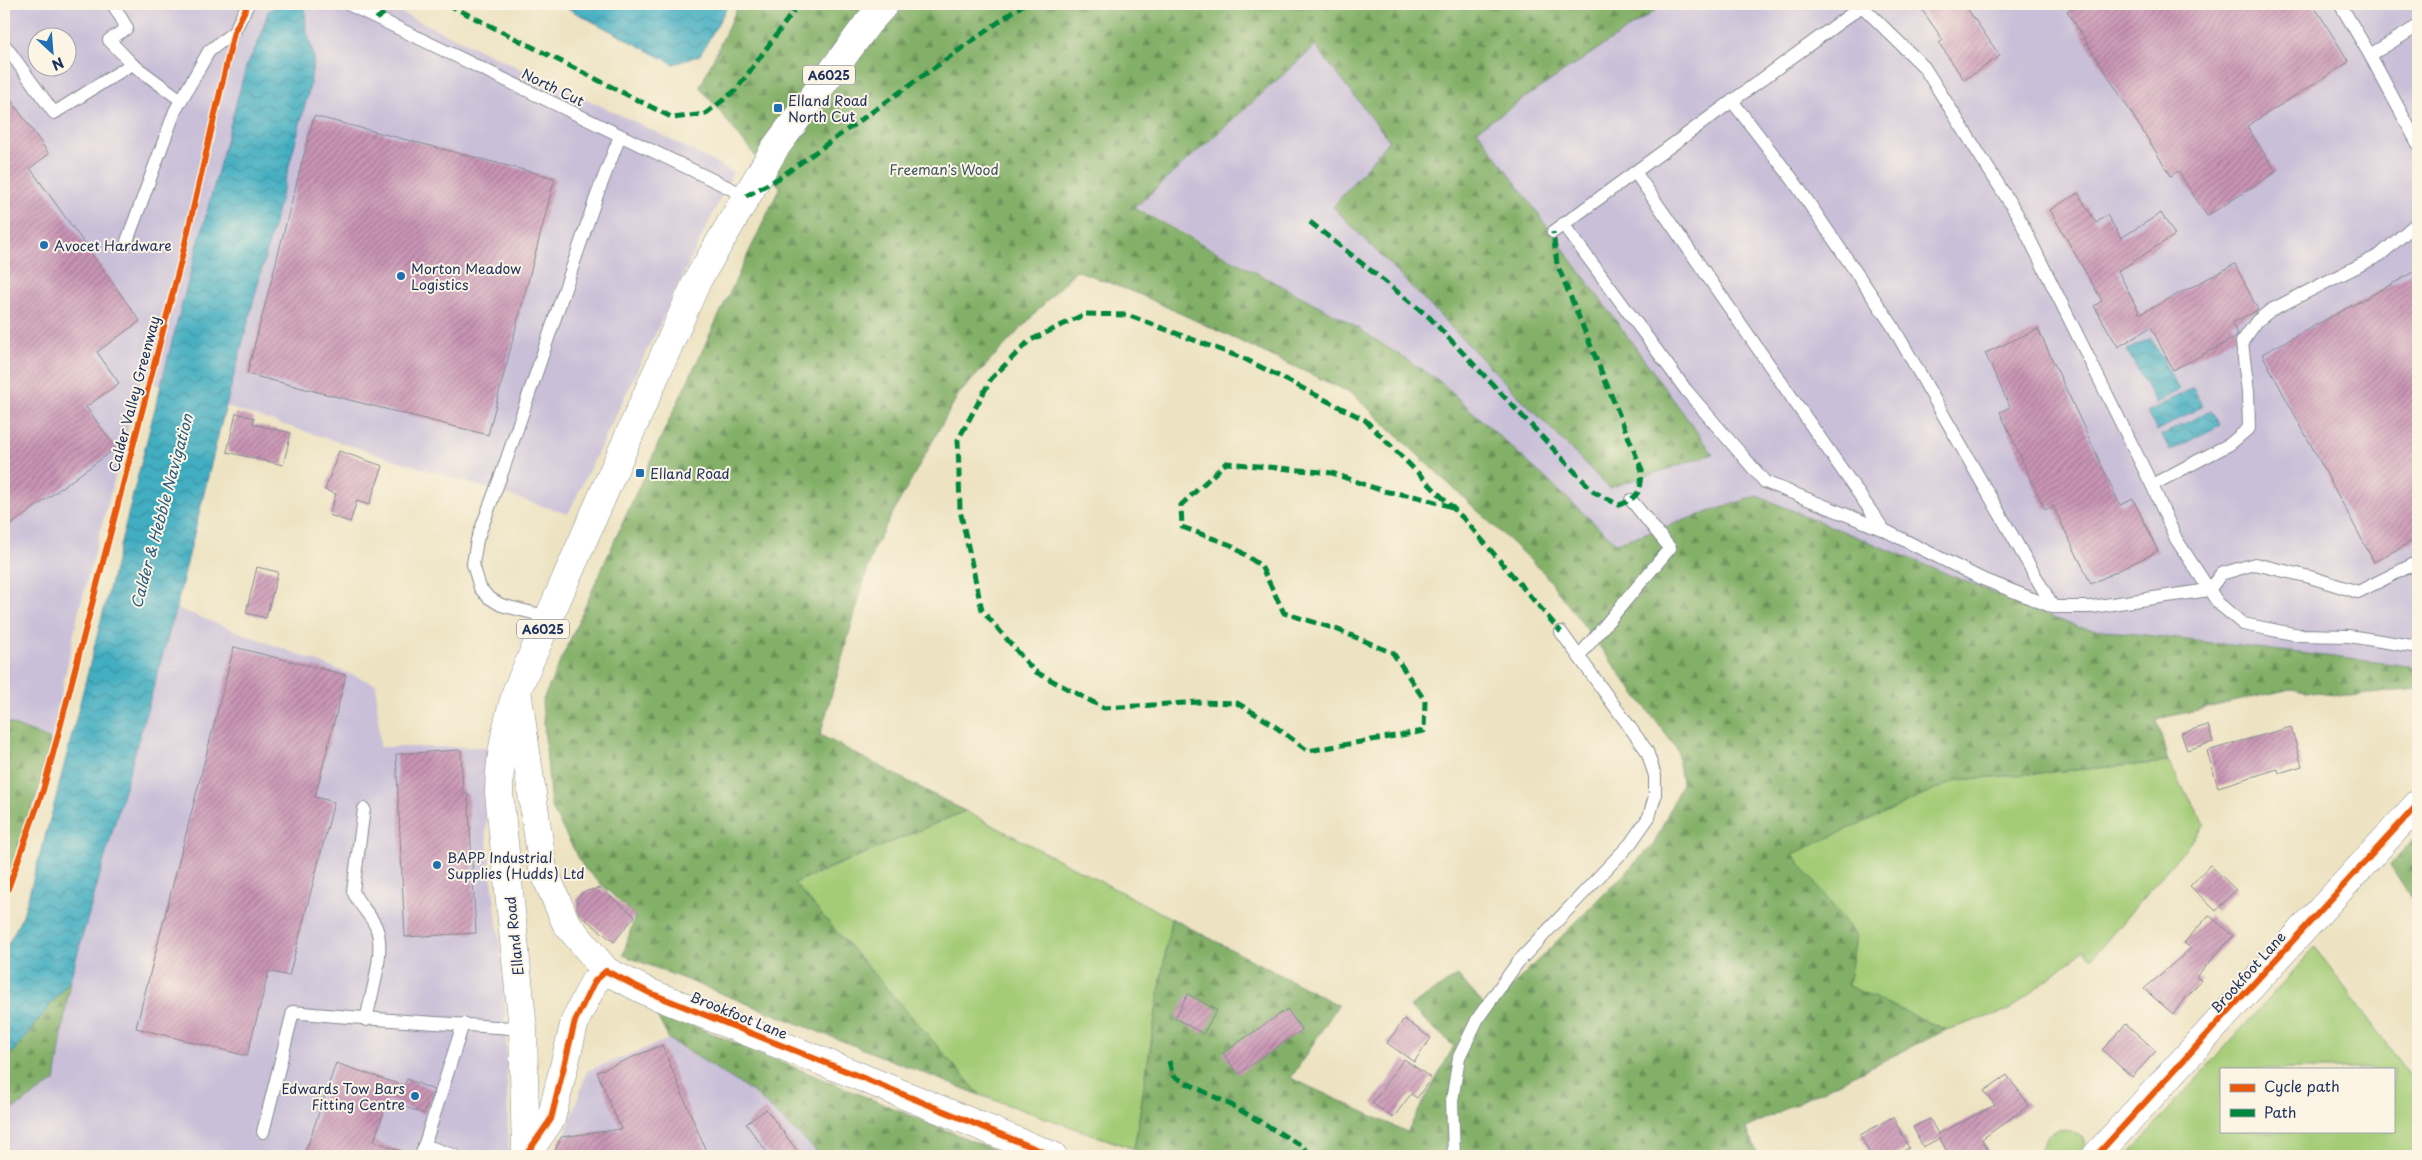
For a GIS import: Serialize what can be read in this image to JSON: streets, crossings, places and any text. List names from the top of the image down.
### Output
{
  "streets": {
    "street": ["A6025", "Elland Road", "Brookfoot Lane"],
    "lane": ["North Cut"],
    "cycle path": ["Calder Valley Greenway"]
  },
  "crossings": [
    ["North Cut", "Elland Road"],
    ["Elland Road", "Brookfoot Lane"]
  ],
  "water": ["Calder & Hebble Navigation"],
  "parks": ["Freeman's Wood"],
  "places": {
    "transit": ["Elland Road North Cut", "Elland Road"],
    "other": [
      "Avocet Hardware",
      "Morton Meadow Logistics",
      "BAPP Industrial Supplies (Hudds) Ltd",
      "Edwards Tow Bars Fitting Centre"
    ]
  },
  "legend": ["Cycle path", "Path"],
  "north": "bottom right"
}
